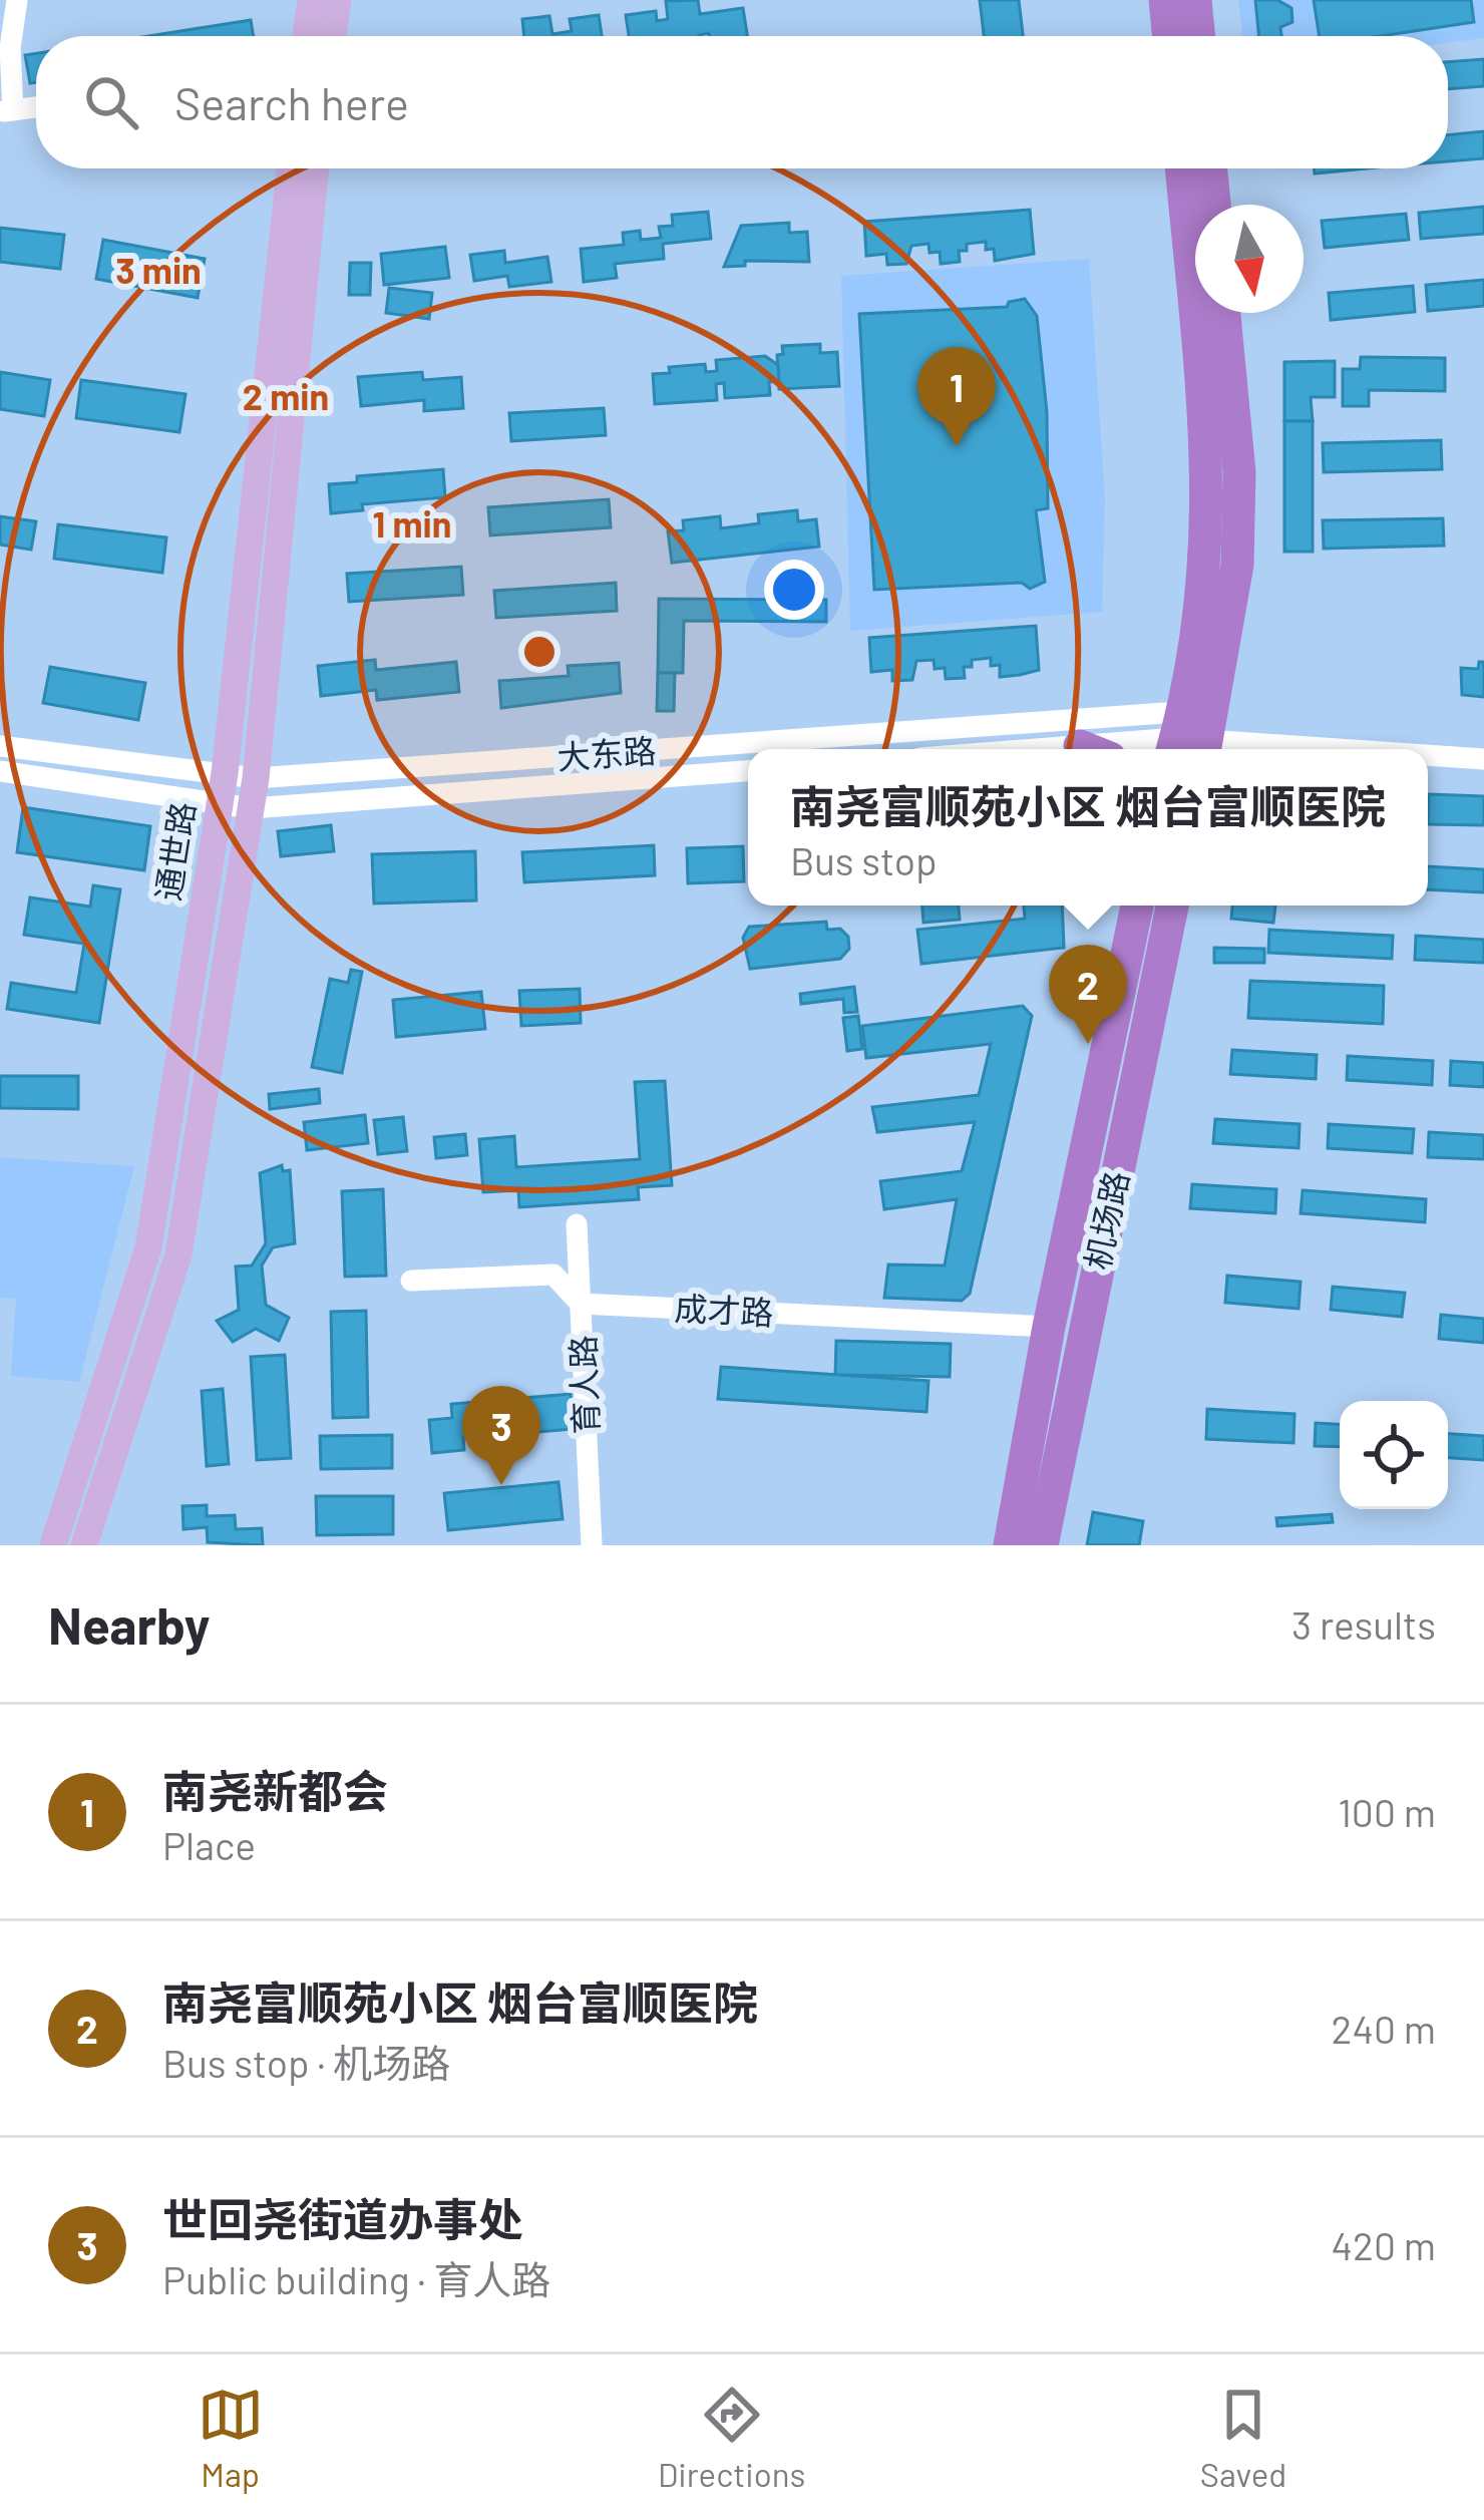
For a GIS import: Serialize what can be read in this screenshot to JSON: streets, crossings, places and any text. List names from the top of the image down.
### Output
{
  "streets": {
    "highway": ["机场路"],
    "main road": ["通世路"],
    "street": ["大东路", "成才路", "育人路"]
  },
  "crossings": [
    ["大东路", "通世路"],
    ["机场路", "成才路"],
    ["成才路", "育人路"]
  ],
  "north": "bottom",
  "page": {
    "search": "Search here",
    "pins": ["1", "2", "3"],
    "popup": ["南尧富顺苑小区 烟台富顺医院", "Bus stop"],
    "heading": ["Nearby", "3 results"],
    "list": [
      {
        "mark": "1",
        "name": "南尧新都会",
        "note": "Place",
        "value": "100 m"
      },
      {
        "mark": "2",
        "name": "南尧富顺苑小区 烟台富顺医院",
        "note": "Bus stop · 机场路",
        "value": "240 m"
      },
      {
        "mark": "3",
        "name": "世回尧街道办事处",
        "note": "Public building · 育人路",
        "value": "420 m"
      }
    ],
    "nav": ["Map", "Directions", "Saved"]
  },
  "rings": ["3 min", "2 min", "1 min"]
}
